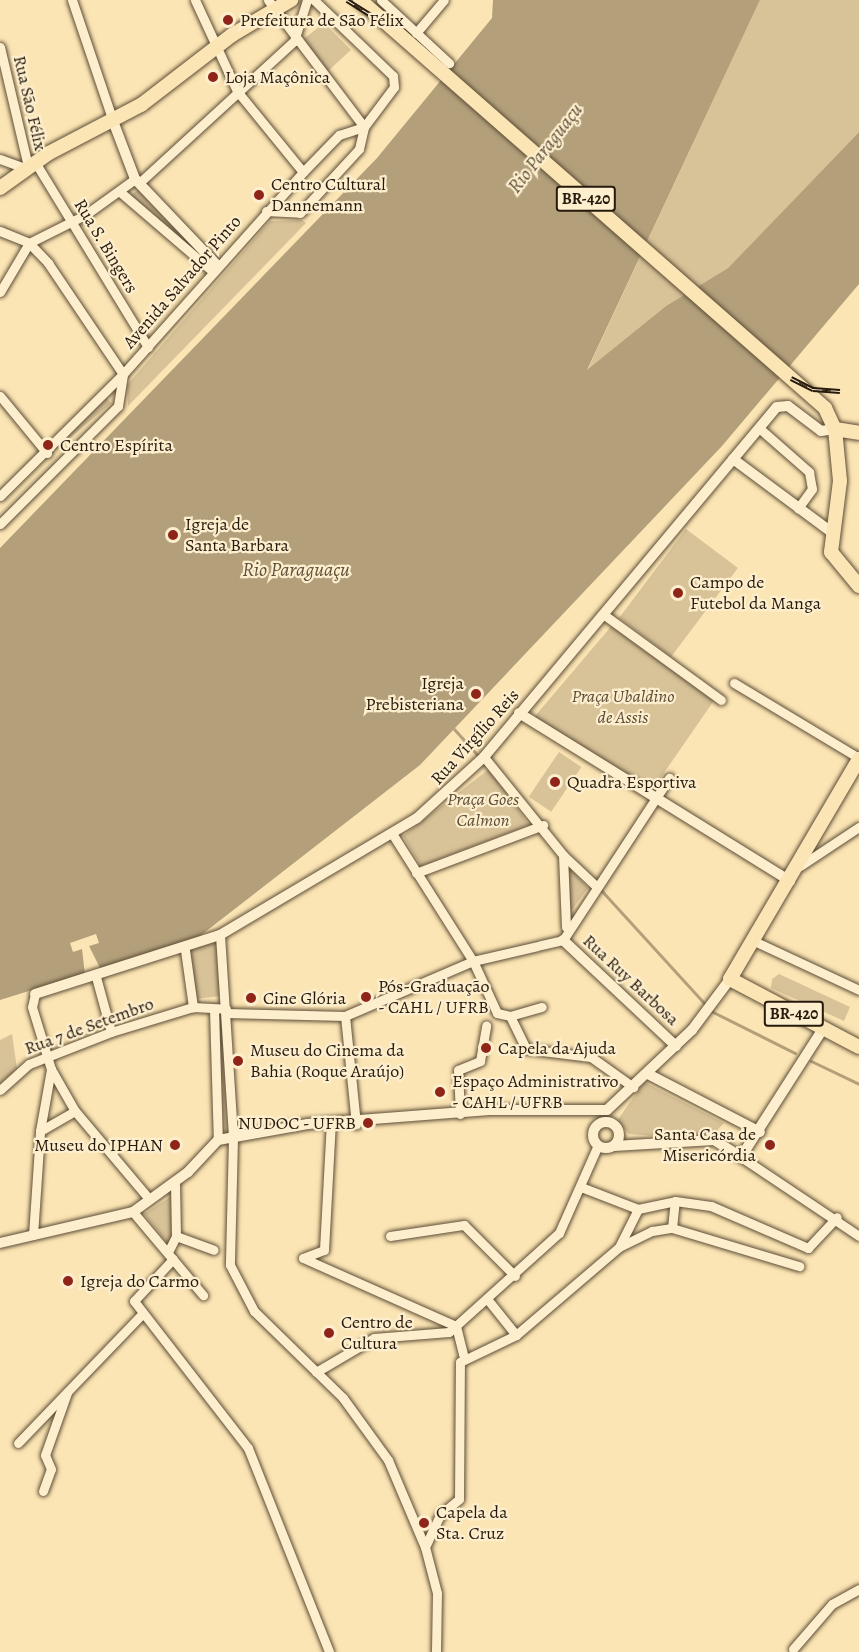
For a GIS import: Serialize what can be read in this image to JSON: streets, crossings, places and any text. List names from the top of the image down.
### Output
{
  "streets": {
    "main road": ["BR-420"],
    "street": [
      "Rua São Félix",
      "Rua S. Bingers",
      "Avenida Salvador Pinto",
      "Rua Virgílio Reis",
      "Rua Ruy Barbosa",
      "Rua 7 de Setembro"
    ]
  },
  "crossings": [
    ["Rua São Félix", "Rua S. Bingers"],
    ["BR-420", "Rua Virgílio Reis"],
    ["Rua S. Bingers", "Avenida Salvador Pinto"]
  ],
  "water": ["Rio Paraguaçu"],
  "parks": ["Praça Ubaldino de Assis", "Praça Goes Calmon"],
  "places": [
    "Prefeitura de São Félix",
    "Loja Maçônica",
    "Centro Cultural Dannemann",
    "Centro Espírita",
    "Igreja de Santa Barbara",
    "Campo de Futebol da Manga",
    "Igreja Prebisteriana",
    "Quadra Esportiva",
    "Pós-Graduação - CAHL / UFRB",
    "Cine Glória",
    "Capela da Ajuda",
    "Museu do Cinema da Bahia (Roque Araújo)",
    "Espaço Administrativo - CAHL / UFRB",
    "NUDOC - UFRB",
    "Museu do IPHAN",
    "Santa Casa de Misericórdia",
    "Igreja do Carmo",
    "Centro de Cultura",
    "Capela da Sta. Cruz"
  ]
}
